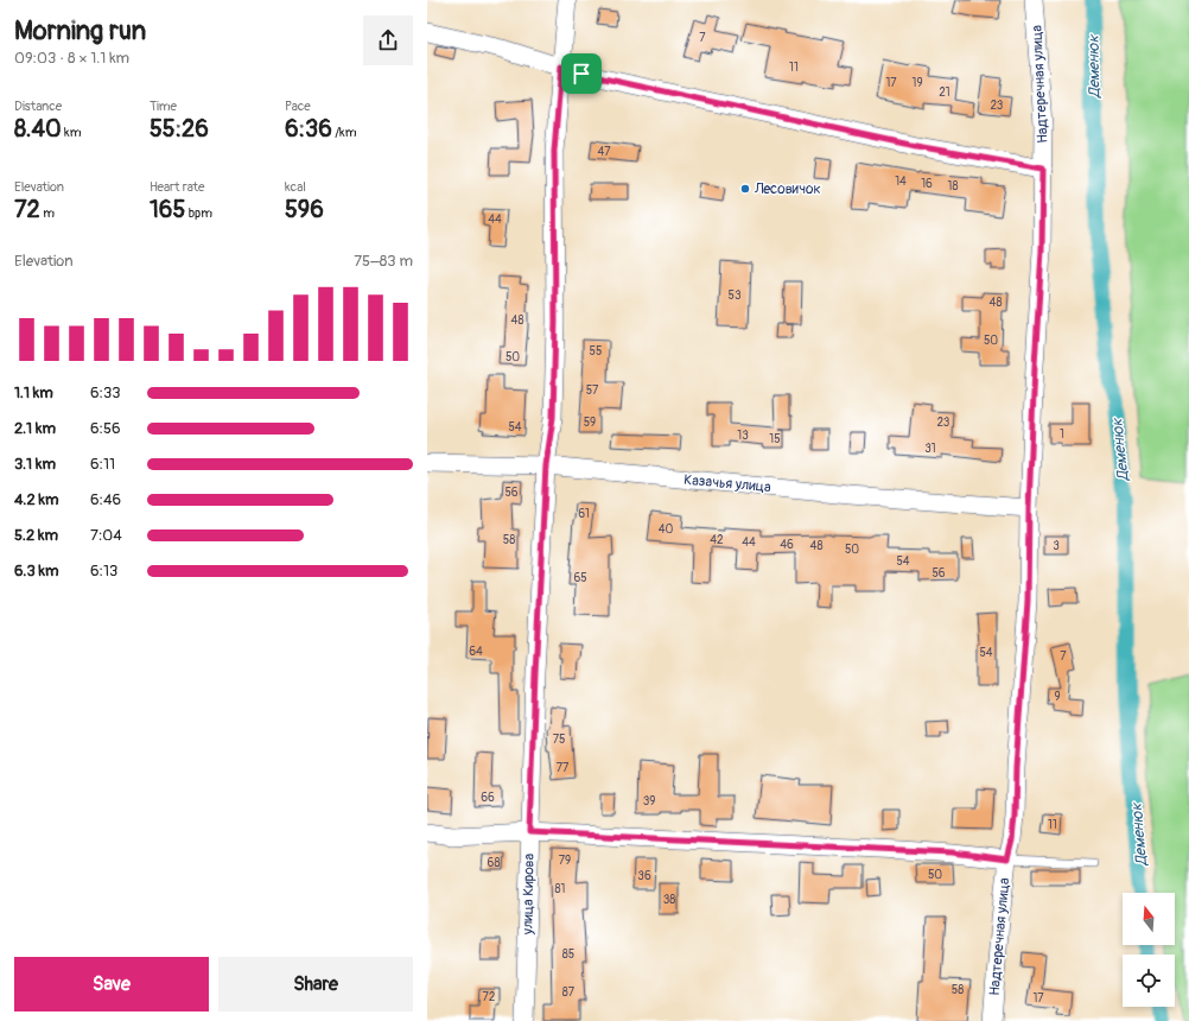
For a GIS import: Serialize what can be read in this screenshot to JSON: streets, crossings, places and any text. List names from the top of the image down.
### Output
{
  "streets": {
    "street": ["Надтеречная улица", "Казачья улица", "улица Кирова"]
  },
  "crossings": [
    ["Надтеречная улица", "Казачья улица"],
    ["Казачья улица", "улица Кирова"]
  ],
  "water": ["Деменюк"],
  "places": ["Лесовичок"],
  "house_numbers": [
    "7",
    "11",
    "17",
    "19",
    "21",
    "23",
    "47",
    "14",
    "16",
    "18",
    "44",
    "53",
    "48",
    "48",
    "50",
    "55",
    "50",
    "57",
    "59",
    "23",
    "54",
    "1",
    "13",
    "15",
    "31",
    "56",
    "61",
    "40",
    "58",
    "42",
    "44",
    "46",
    "48",
    "3",
    "50",
    "54",
    "56",
    "65",
    "64",
    "54",
    "7",
    "9",
    "75",
    "77",
    "66",
    "39",
    "11",
    "79",
    "68",
    "50",
    "36",
    "81",
    "38",
    "85",
    "58",
    "87",
    "72",
    "17"
  ],
  "north": "top",
  "page": {
    "heading": ["Morning run", "09:03 · 8 × 1.1 km"],
    "stats": [
      ["Distance", "8.40 km"],
      ["Time", "55:26"],
      ["Pace", "6:36 /km"],
      ["Elevation", "72 m"],
      ["Heart rate", "165 bpm"],
      ["kcal", "596"]
    ],
    "chart": ["Elevation", "75–83 m"],
    "list": [
      {
        "name": "1.1 km",
        "note": "6:33"
      },
      {
        "name": "2.1 km",
        "note": "6:56"
      },
      {
        "name": "3.1 km",
        "note": "6:11"
      },
      {
        "name": "4.2 km",
        "note": "6:46"
      },
      {
        "name": "5.2 km",
        "note": "7:04"
      },
      {
        "name": "6.3 km",
        "note": "6:13"
      }
    ],
    "buttons": ["Save", "Share"]
  }
}
